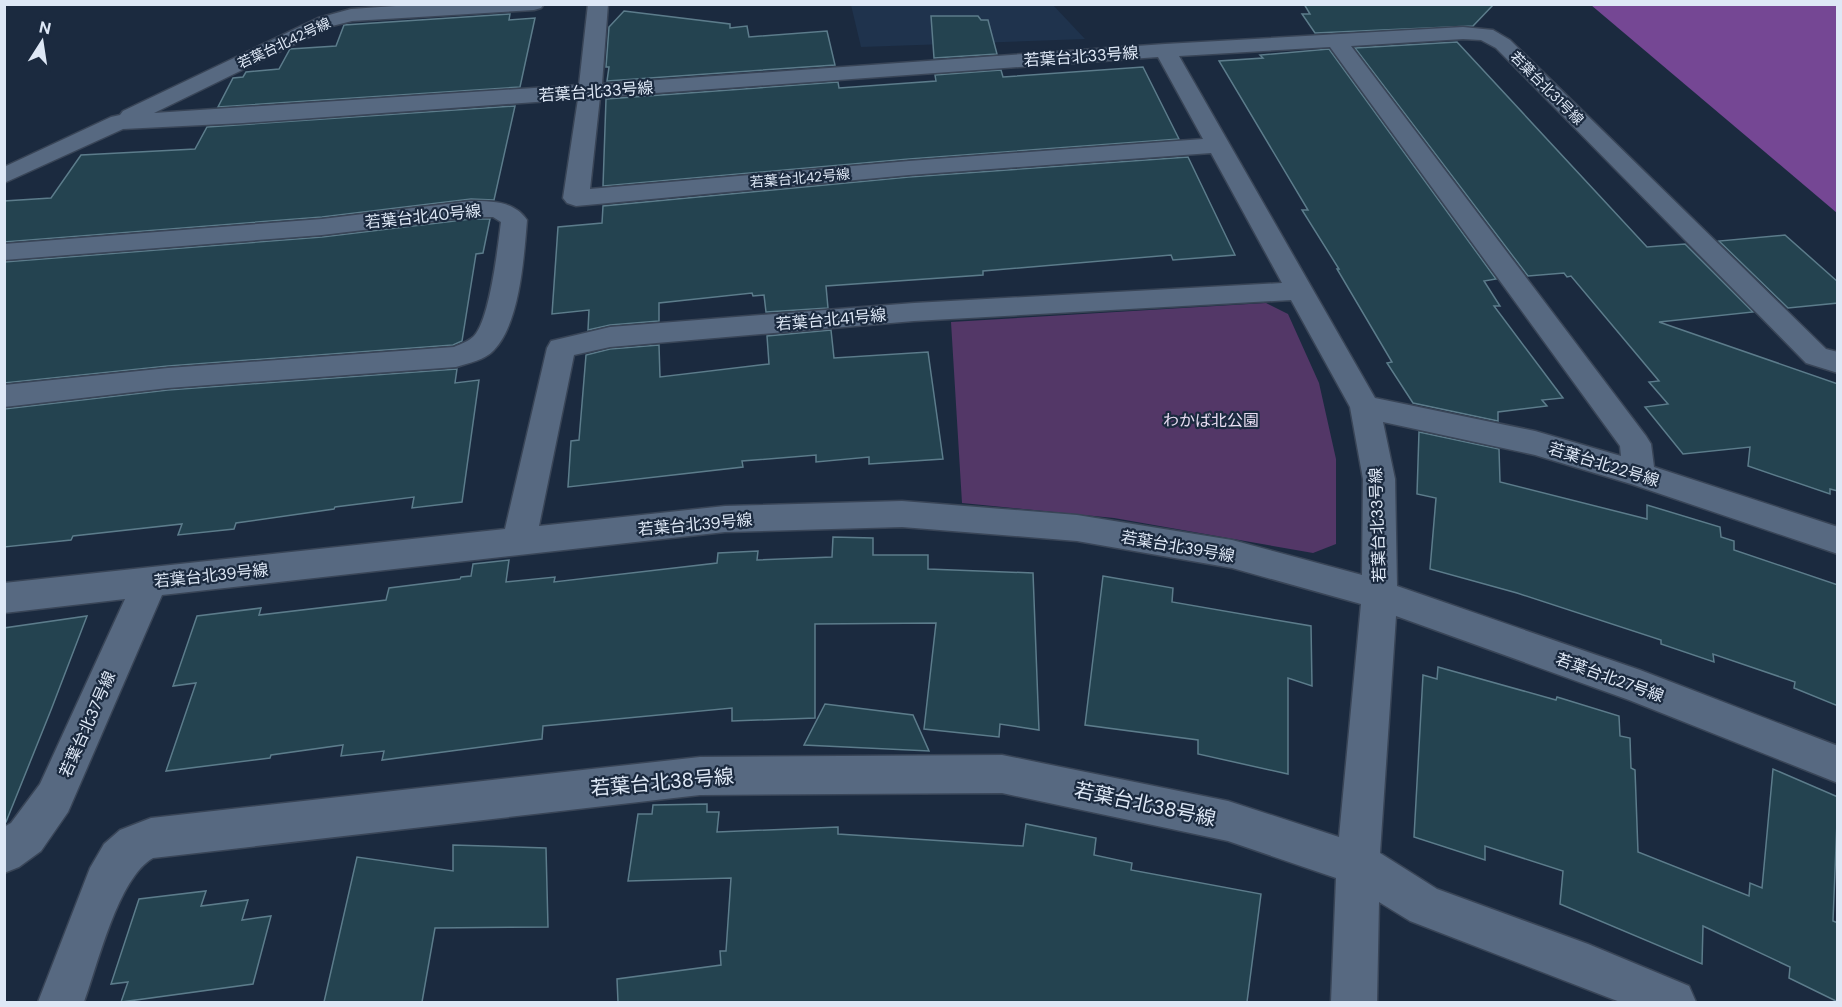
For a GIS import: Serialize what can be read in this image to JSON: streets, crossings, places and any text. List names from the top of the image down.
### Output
{
  "streets": {
    "street": [
      "若葉台北42号線",
      "若葉台北33号線",
      "若葉台北31号線",
      "若葉台北40号線",
      "若葉台北41号線",
      "若葉台北22号線",
      "若葉台北39号線",
      "若葉台北27号線",
      "若葉台北37号線",
      "若葉台北38号線"
    ]
  },
  "crossings": [
    ["若葉台北42号線", "若葉台北33号線"],
    ["若葉台北33号線", "若葉台北31号線"],
    ["若葉台北33号線", "若葉台北41号線"],
    ["若葉台北33号線", "若葉台北22号線"],
    ["若葉台北33号線", "若葉台北39号線"],
    ["若葉台北33号線", "若葉台北27号線"],
    ["若葉台北33号線", "若葉台北38号線"],
    ["若葉台北41号線", "若葉台北39号線"],
    ["若葉台北39号線", "若葉台北27号線"],
    ["若葉台北39号線", "若葉台北37号線"]
  ],
  "parks": ["わかば北公園"],
  "north": "top"
}
